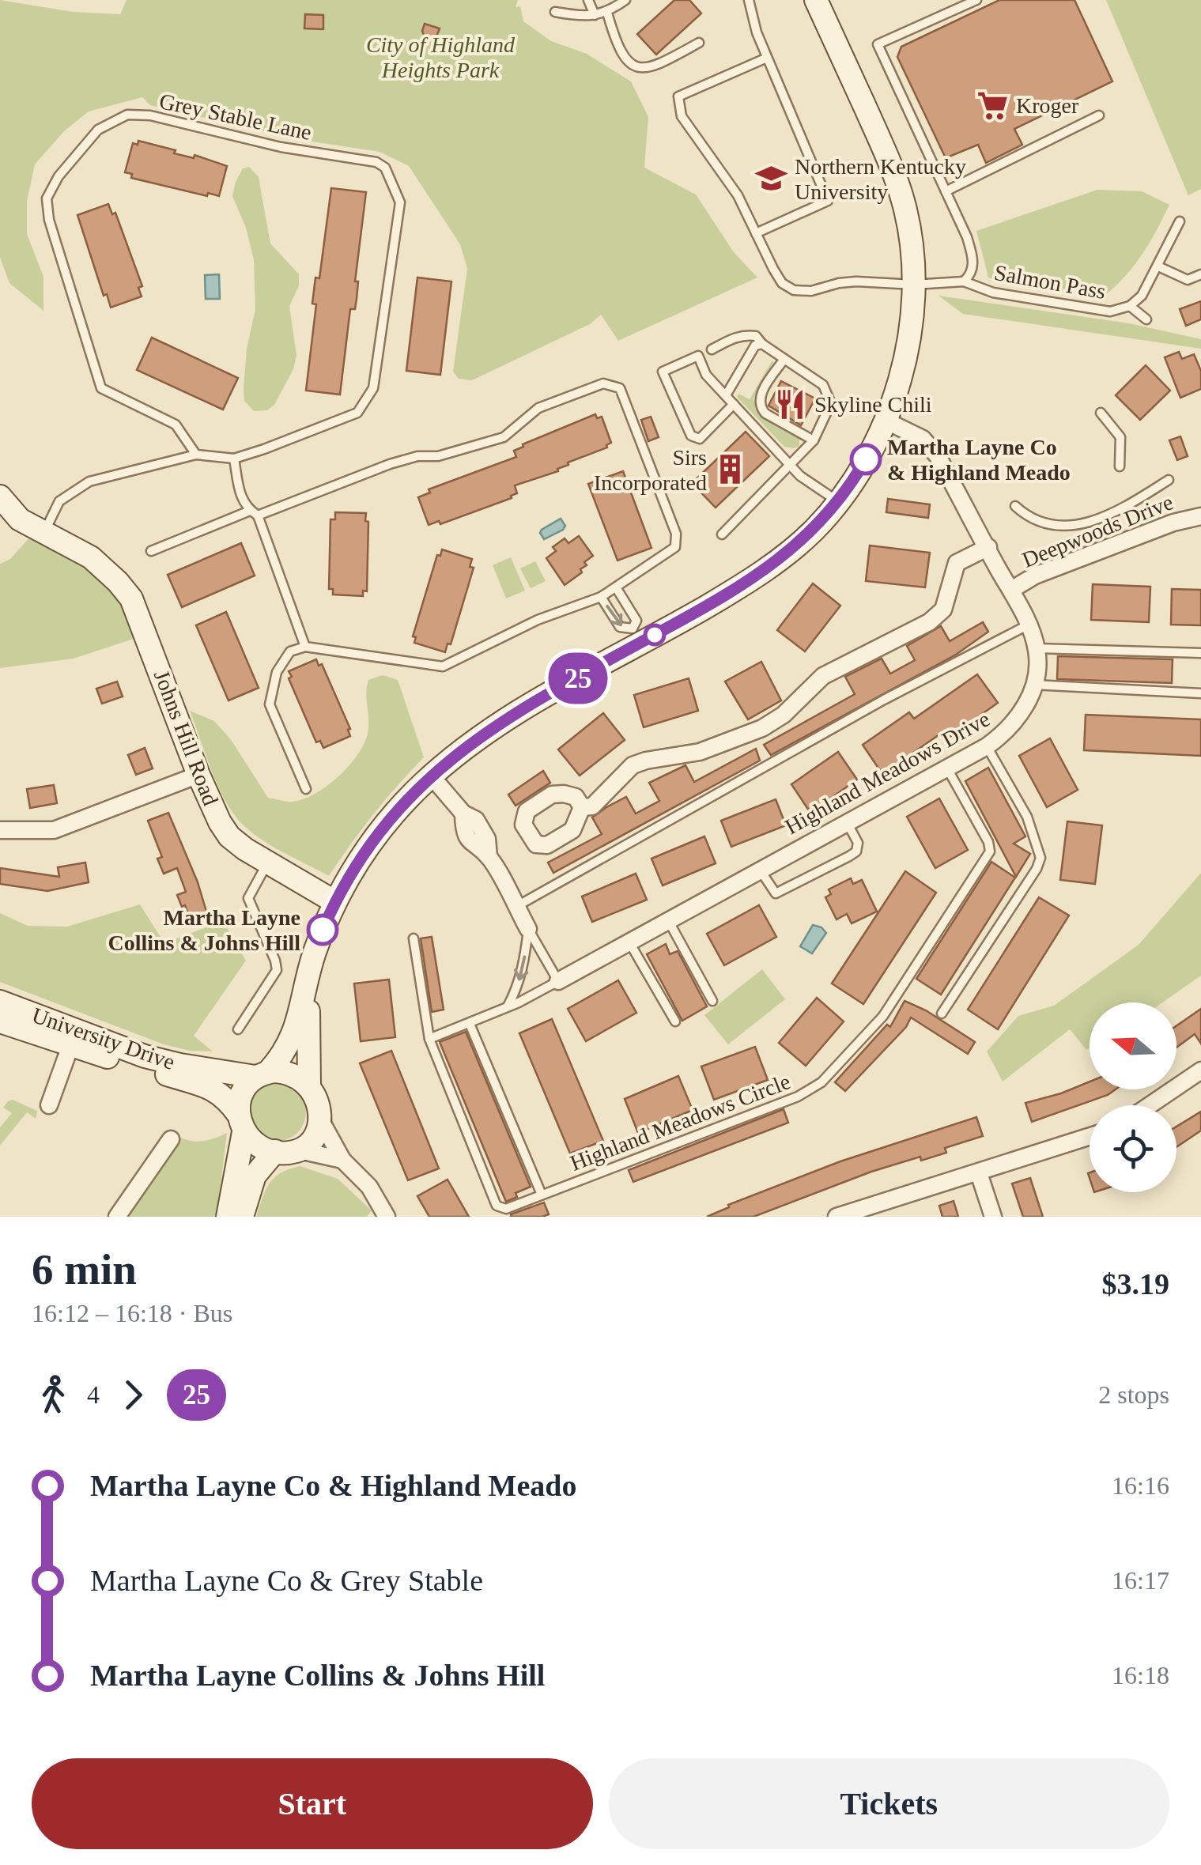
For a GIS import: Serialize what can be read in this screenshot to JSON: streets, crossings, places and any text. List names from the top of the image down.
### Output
{
  "streets": {
    "main road": ["Johns Hill Road", "University Drive"],
    "street": ["Deepwoods Drive", "Highland Meadows Drive"],
    "lane": ["Grey Stable Lane", "Salmon Pass", "Highland Meadows Circle"]
  },
  "crossings": [
    ["Grey Stable Lane", "Johns Hill Road"],
    ["Deepwoods Drive", "Highland Meadows Drive"],
    ["Highland Meadows Drive", "Highland Meadows Circle"]
  ],
  "parks": ["City of Highland Heights Park"],
  "places": {
    "supermarket": ["Kroger"],
    "school or university": ["Northern Kentucky University"],
    "restaurant": ["Skyline Chili"],
    "other": ["Martha Layne Co & Highland Meado", "Martha Layne Collins & Johns Hill"],
    "building": ["Sirs Incorporated"]
  },
  "lines": ["bus line 25"],
  "north": "left",
  "page": {
    "on_map": "25",
    "heading": ["6 min", "16:12 – 16:18 · Bus", "$3.19"],
    "legs": ["4", "25", "2 stops"],
    "list": [
      {
        "name": "Martha Layne Co & Highland Meado",
        "value": "16:16"
      },
      {
        "name": "Martha Layne Co & Grey Stable",
        "value": "16:17"
      },
      {
        "name": "Martha Layne Collins & Johns Hill",
        "value": "16:18"
      }
    ],
    "buttons": ["Start", "Tickets"]
  }
}
